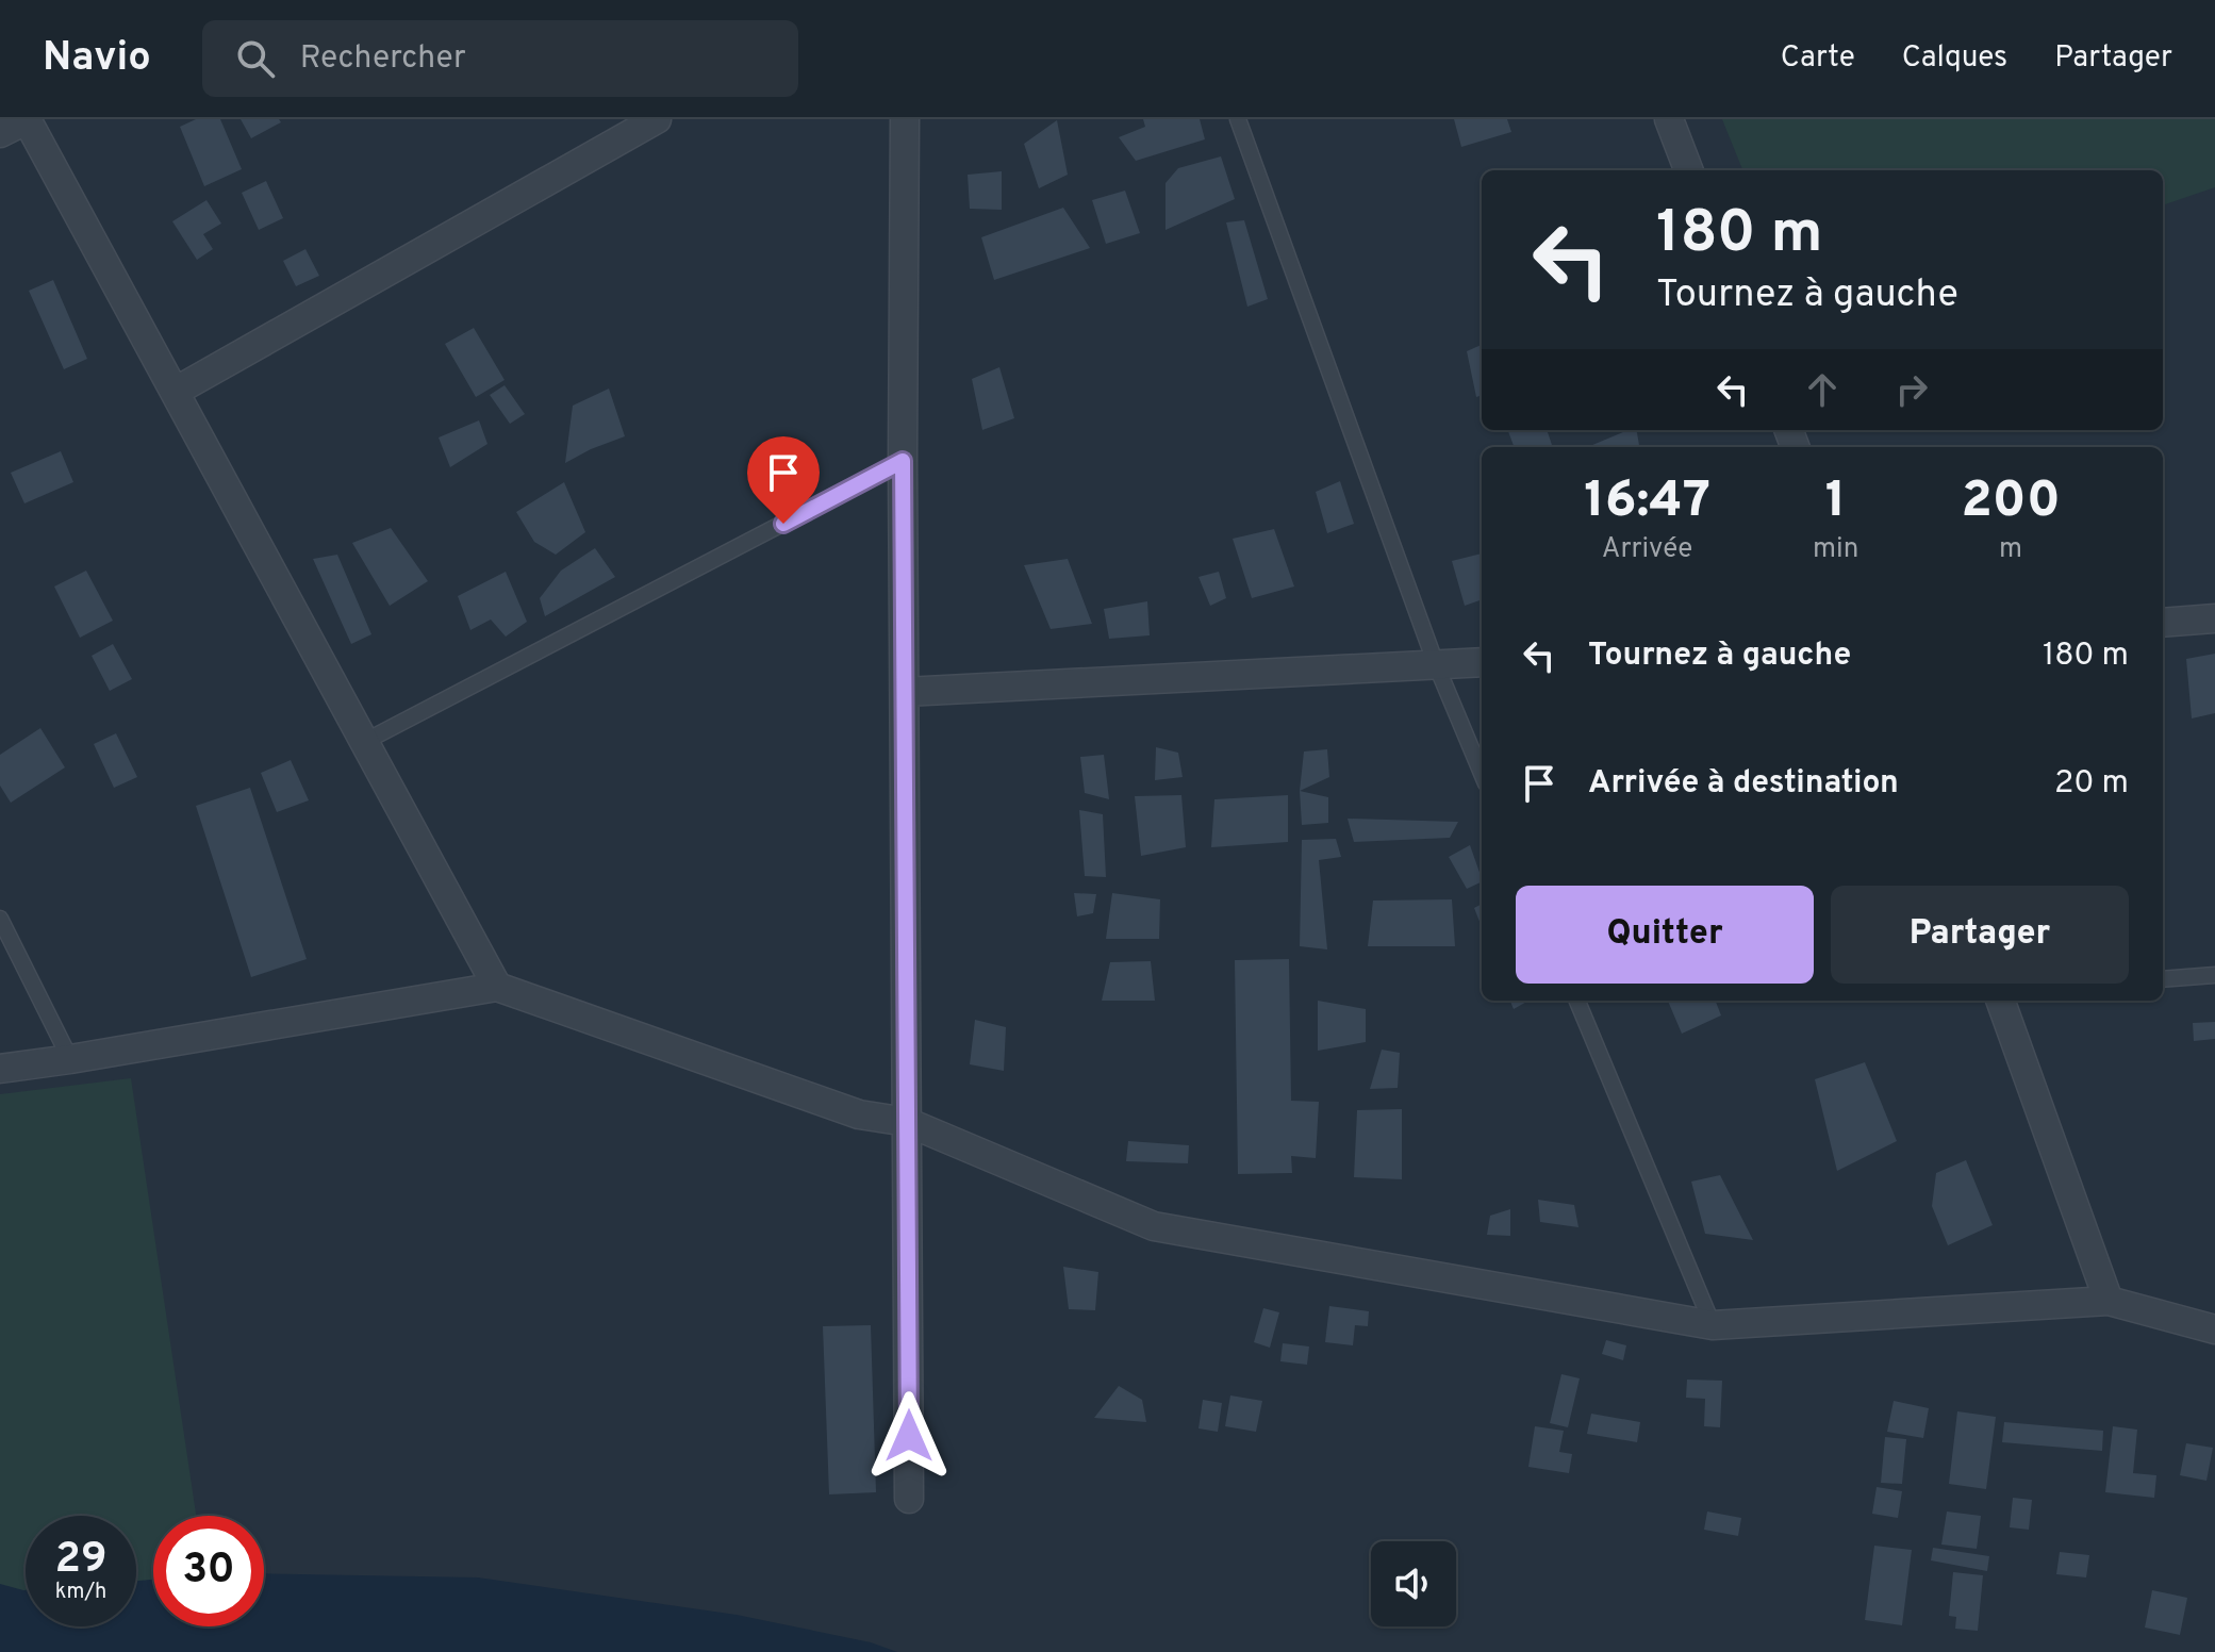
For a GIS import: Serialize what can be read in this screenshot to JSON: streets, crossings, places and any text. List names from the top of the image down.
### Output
{
  "page": {
    "header": "Navio",
    "search": "Rechercher",
    "nav": ["Carte", "Calques", "Partager"],
    "turn": ["180 m", "Tournez à gauche"],
    "eta": [
      "16:47",
      "Arrivée",
      "1",
      "min",
      "200",
      "m"
    ],
    "list": [
      {
        "name": "Tournez à gauche",
        "value": "180 m"
      },
      {
        "name": "Arrivée à destination",
        "value": "20 m"
      }
    ],
    "buttons": ["Quitter", "Partager"],
    "speed": "29 km/h",
    "limit": "30"
  }
}
